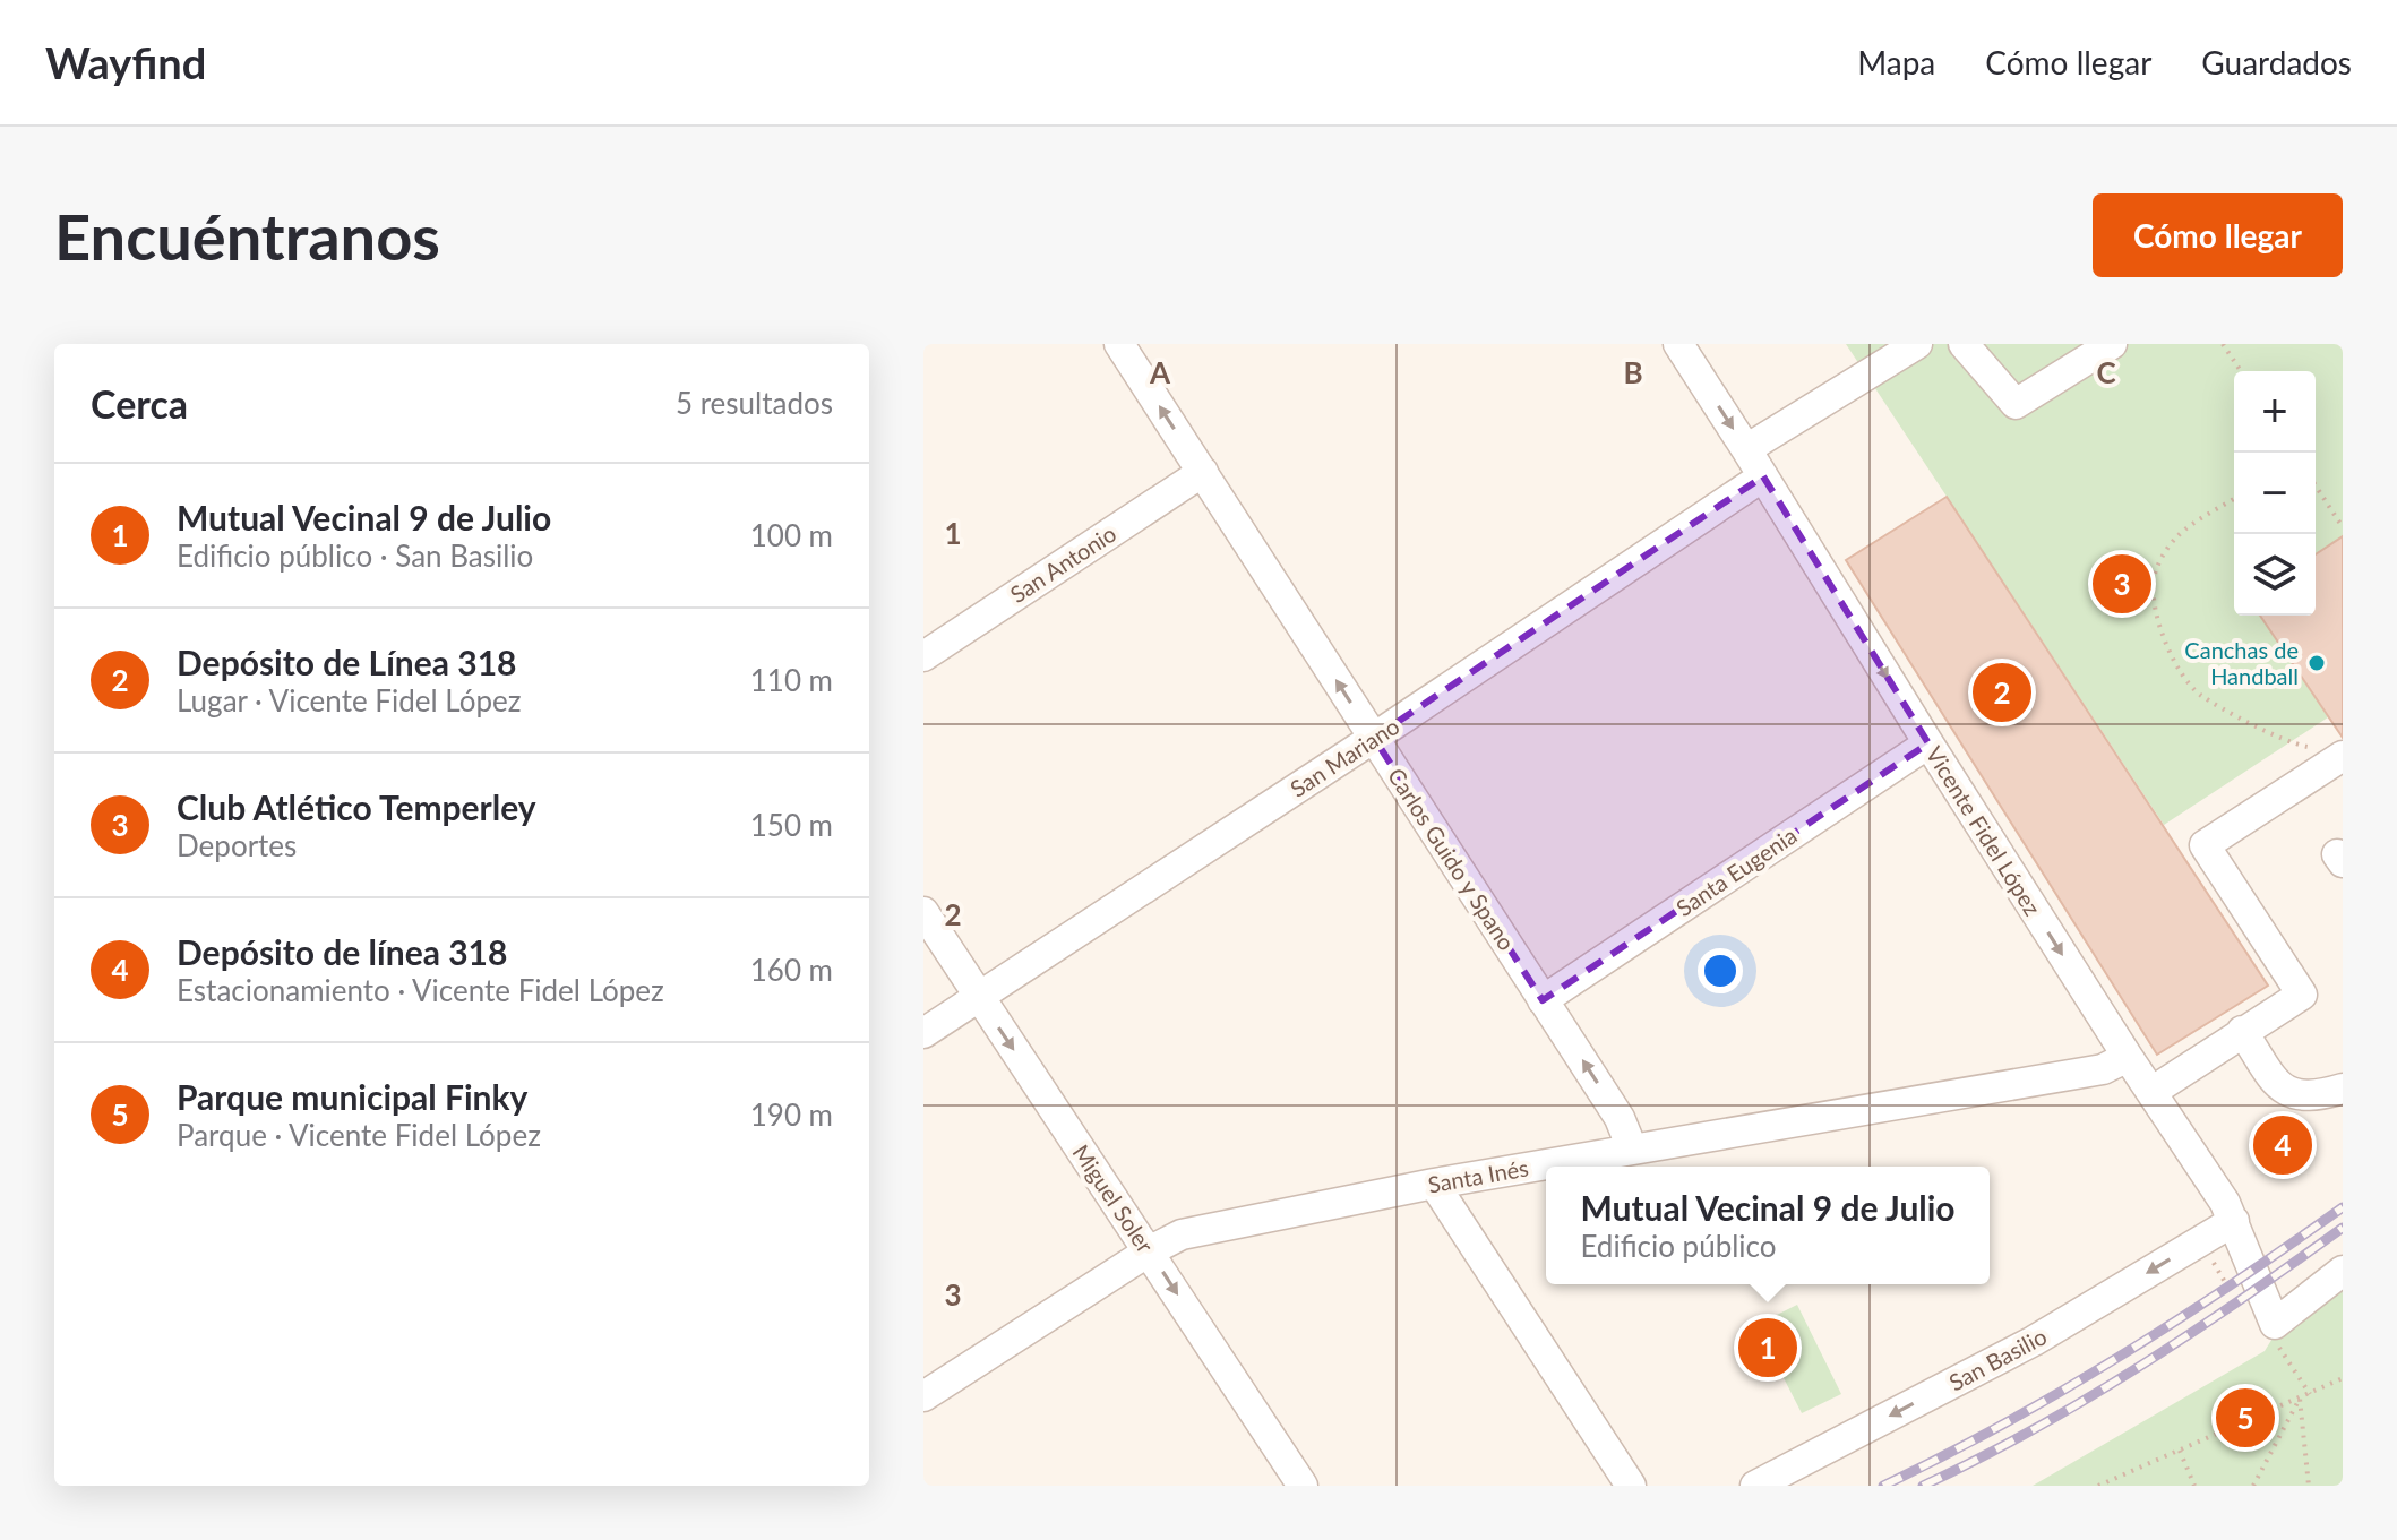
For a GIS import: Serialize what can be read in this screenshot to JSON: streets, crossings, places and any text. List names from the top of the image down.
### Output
{
  "streets": {
    "street": [
      "San Antonio",
      "San Mariano",
      "Vicente Fidel López",
      "Carlos Guido y Spano",
      "Santa Eugenia",
      "Santa Inés",
      "Miguel Soler",
      "San Basilio"
    ]
  },
  "crossings": [
    ["San Antonio", "Carlos Guido y Spano"],
    ["San Mariano", "Vicente Fidel López"],
    ["San Mariano", "Carlos Guido y Spano"],
    ["San Mariano", "Miguel Soler"],
    ["Vicente Fidel López", "Santa Eugenia"],
    ["Vicente Fidel López", "Santa Inés"],
    ["Vicente Fidel López", "San Basilio"],
    ["Carlos Guido y Spano", "Santa Eugenia"],
    ["Carlos Guido y Spano", "Santa Inés"],
    ["Santa Inés", "Miguel Soler"]
  ],
  "one_way": [
    "Vicente Fidel López",
    "Carlos Guido y Spano",
    "Miguel Soler",
    "San Basilio"
  ],
  "places": ["Canchas de Handball"],
  "page": {
    "header": "Wayfind",
    "nav": ["Mapa", "Cómo llegar", "Guardados"],
    "buttons": "Cómo llegar",
    "title": "Encuéntranos",
    "heading": ["Cerca", "5 resultados"],
    "map_buttons": ["+", "−"],
    "list": [
      {
        "mark": "1",
        "name": "Mutual Vecinal 9 de Julio",
        "note": "Edificio público · San Basilio",
        "value": "100 m"
      },
      {
        "mark": "2",
        "name": "Depósito de Línea 318",
        "note": "Lugar · Vicente Fidel López",
        "value": "110 m"
      },
      {
        "mark": "3",
        "name": "Club Atlético Temperley",
        "note": "Deportes",
        "value": "150 m"
      },
      {
        "mark": "4",
        "name": "Depósito de línea 318",
        "note": "Estacionamiento · Vicente Fidel López",
        "value": "160 m"
      },
      {
        "mark": "5",
        "name": "Parque municipal Finky",
        "note": "Parque · Vicente Fidel López",
        "value": "190 m"
      }
    ],
    "pins": [
      "3",
      "2",
      "4",
      "1",
      "5"
    ],
    "popup": ["Mutual Vecinal 9 de Julio", "Edificio público"]
  },
  "grid": {
    "columns": ["A", "B", "C"],
    "rows": ["1", "2", "3"]
  }
}
